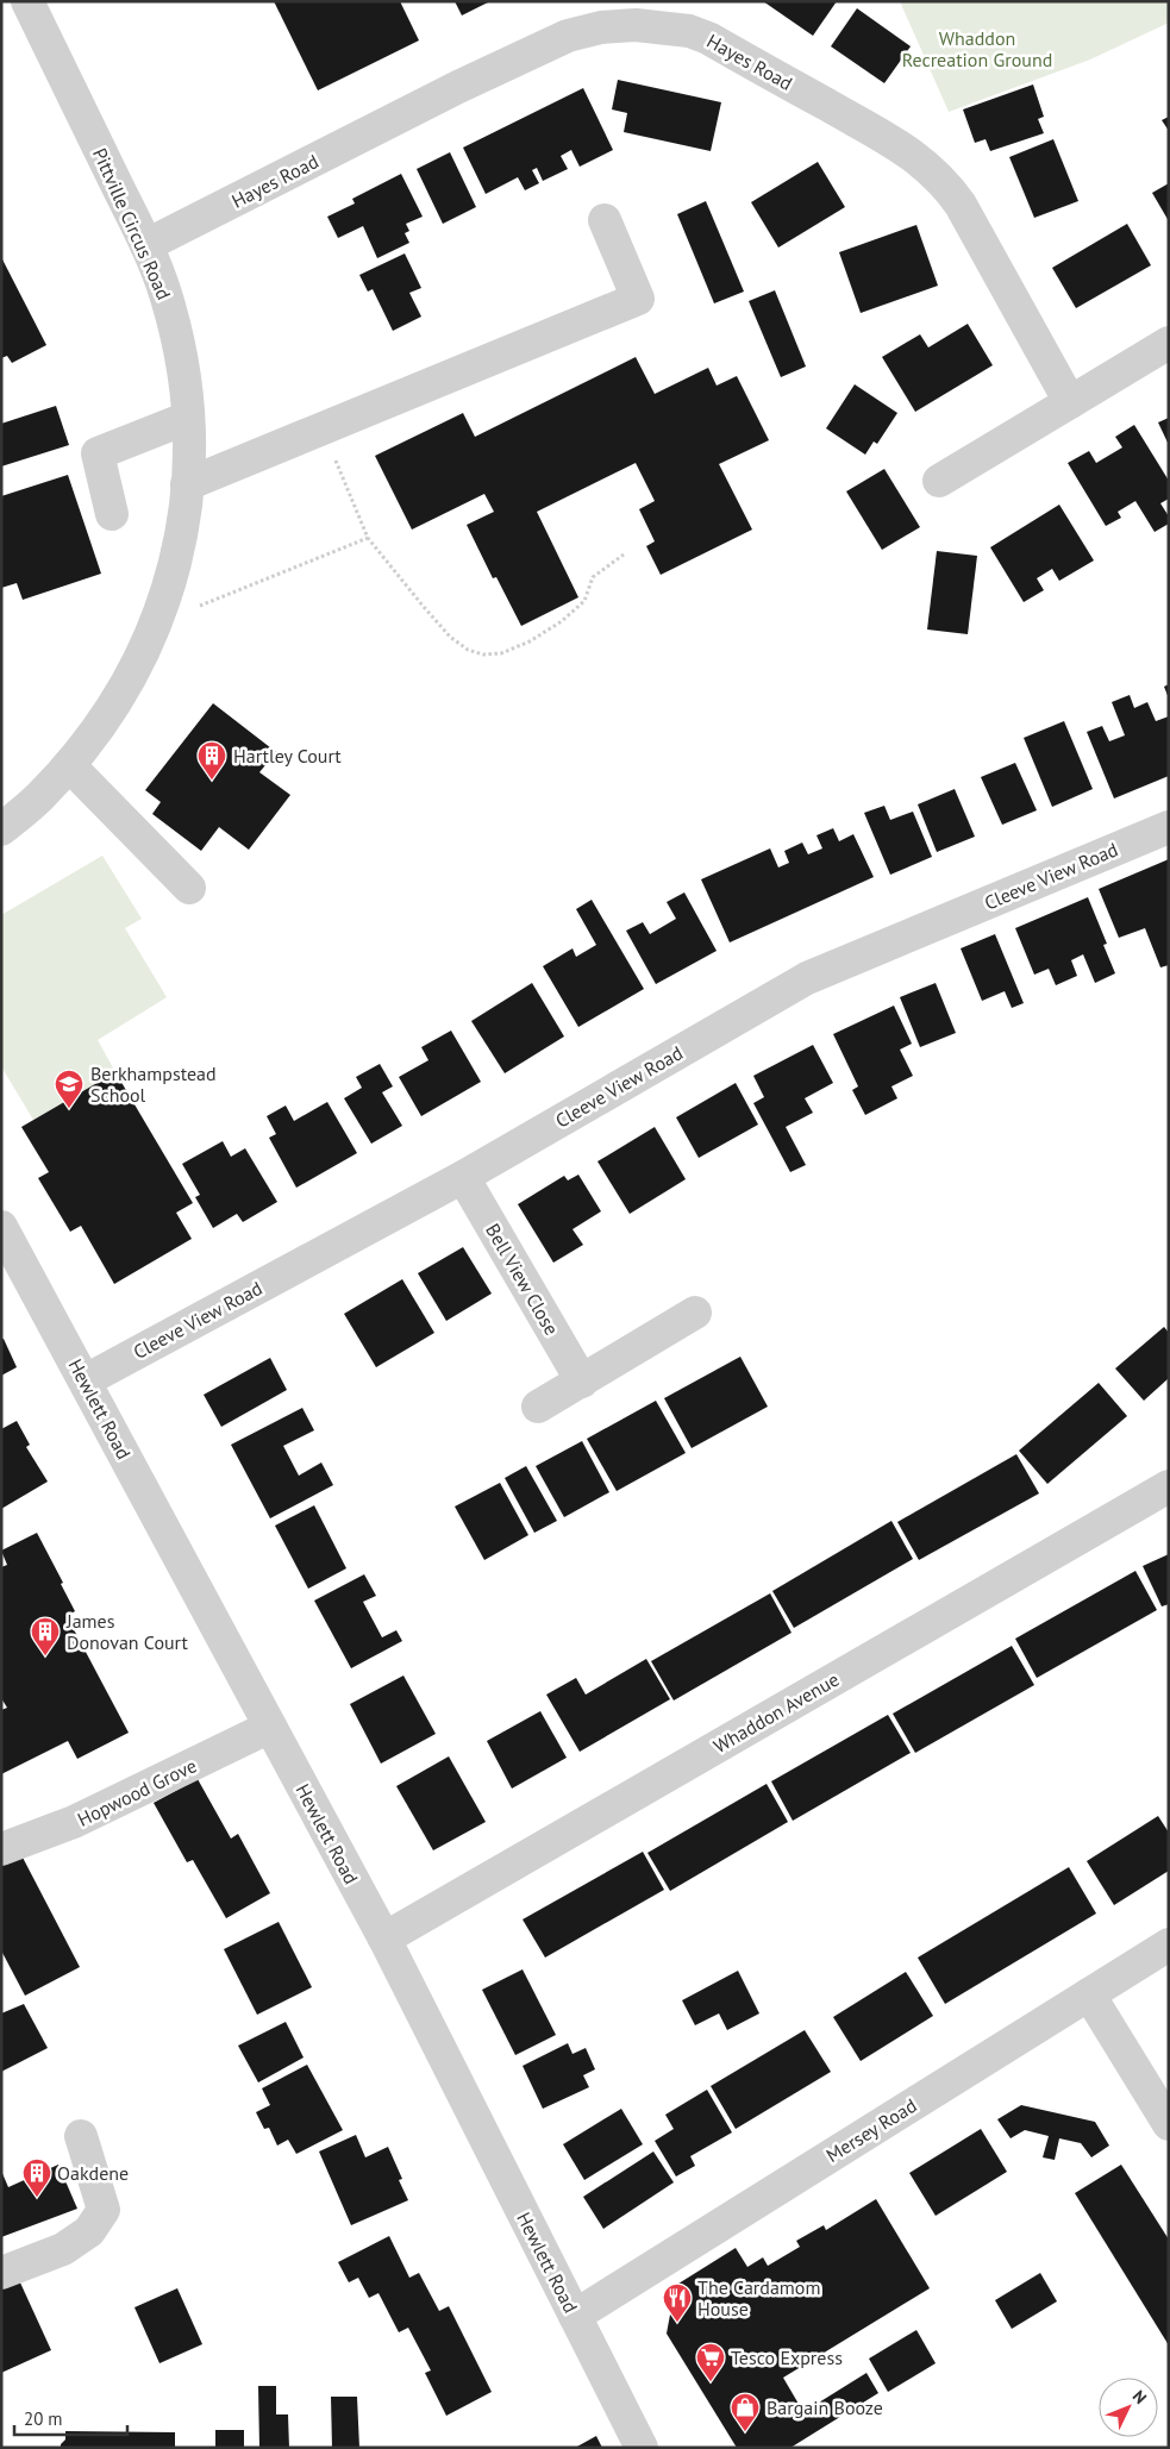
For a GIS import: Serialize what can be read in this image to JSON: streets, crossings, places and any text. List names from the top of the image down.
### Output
{
  "streets": {
    "street": [
      "Hayes Road",
      "Pittville Circus Road",
      "Cleeve View Road",
      "Bell View Close",
      "Hewlett Road",
      "Whaddon Avenue",
      "Hopwood Grove",
      "Mersey Road"
    ]
  },
  "crossings": [
    ["Hayes Road", "Pittville Circus Road"],
    ["Cleeve View Road", "Bell View Close"],
    ["Cleeve View Road", "Hewlett Road"],
    ["Hewlett Road", "Whaddon Avenue"],
    ["Hewlett Road", "Hopwood Grove"],
    ["Hewlett Road", "Mersey Road"]
  ],
  "parks": ["Whaddon Recreation Ground"],
  "places": {
    "building": ["Hartley Court", "James Donovan Court", "Oakdene"],
    "school or university": ["Berkhampstead School"],
    "restaurant": ["The Cardamom House"],
    "supermarket": ["Tesco Express"],
    "shop": ["Bargain Booze"]
  },
  "scale_bar": "20 m",
  "north": "top right"
}
